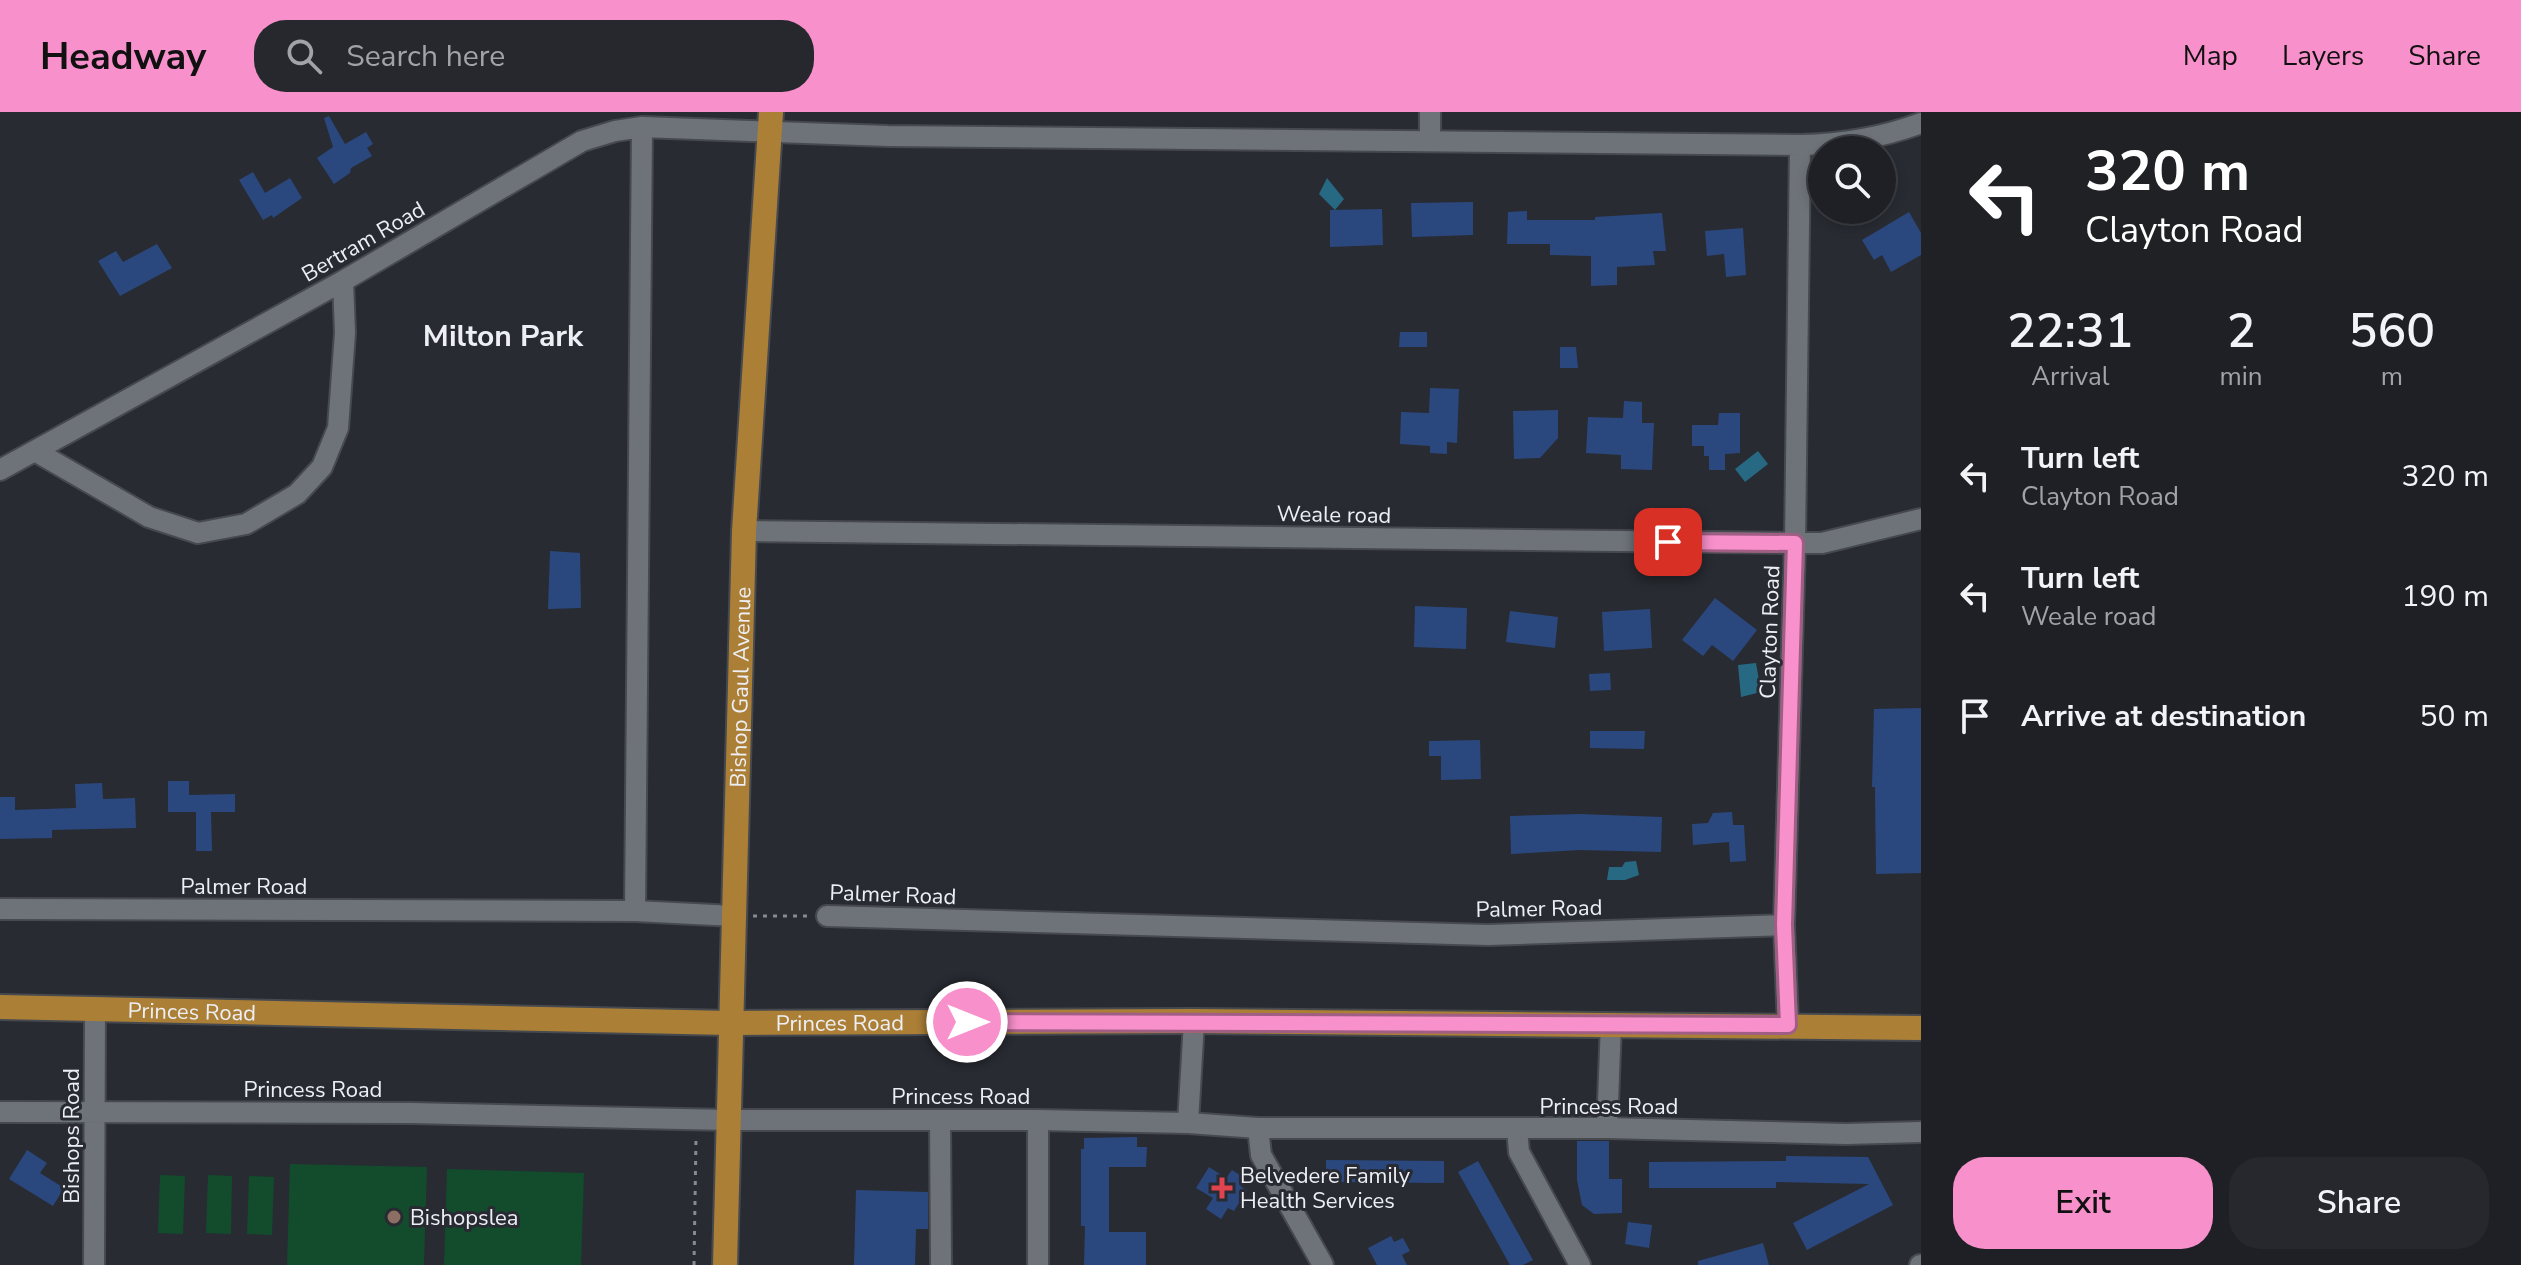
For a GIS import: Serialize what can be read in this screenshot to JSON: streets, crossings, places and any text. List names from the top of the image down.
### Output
{
  "streets": {
    "main road": ["Bishop Gaul Avenue", "Princes Road"],
    "street": [
      "Bertram Road",
      "Weale road",
      "Clayton Road",
      "Palmer Road",
      "Princess Road",
      "Bishops Road"
    ]
  },
  "crossings": [
    ["Bertram Road", "Clayton Road"],
    ["Bertram Road", "Bishop Gaul Avenue"],
    ["Weale road", "Clayton Road"],
    ["Weale road", "Bishop Gaul Avenue"],
    ["Clayton Road", "Palmer Road"],
    ["Clayton Road", "Princes Road"],
    ["Bishop Gaul Avenue", "Palmer Road"],
    ["Bishop Gaul Avenue", "Princes Road"],
    ["Bishop Gaul Avenue", "Princess Road"],
    ["Princes Road", "Bishops Road"],
    ["Princess Road", "Bishops Road"]
  ],
  "districts": ["Milton Park"],
  "places": {
    "health": ["Belvedere Family Health Services"],
    "other": ["Bishopslea"]
  },
  "page": {
    "header": "Headway",
    "search": "Search here",
    "nav": ["Map", "Layers", "Share"],
    "turn": ["320 m", "Clayton Road"],
    "eta": [
      "22:31",
      "Arrival",
      "2",
      "min",
      "560",
      "m"
    ],
    "list": [
      {
        "name": "Turn left",
        "note": "Clayton Road",
        "value": "320 m"
      },
      {
        "name": "Turn left",
        "note": "Weale road",
        "value": "190 m"
      },
      {
        "name": "Arrive at destination",
        "value": "50 m"
      }
    ],
    "buttons": ["Exit", "Share"]
  }
}
